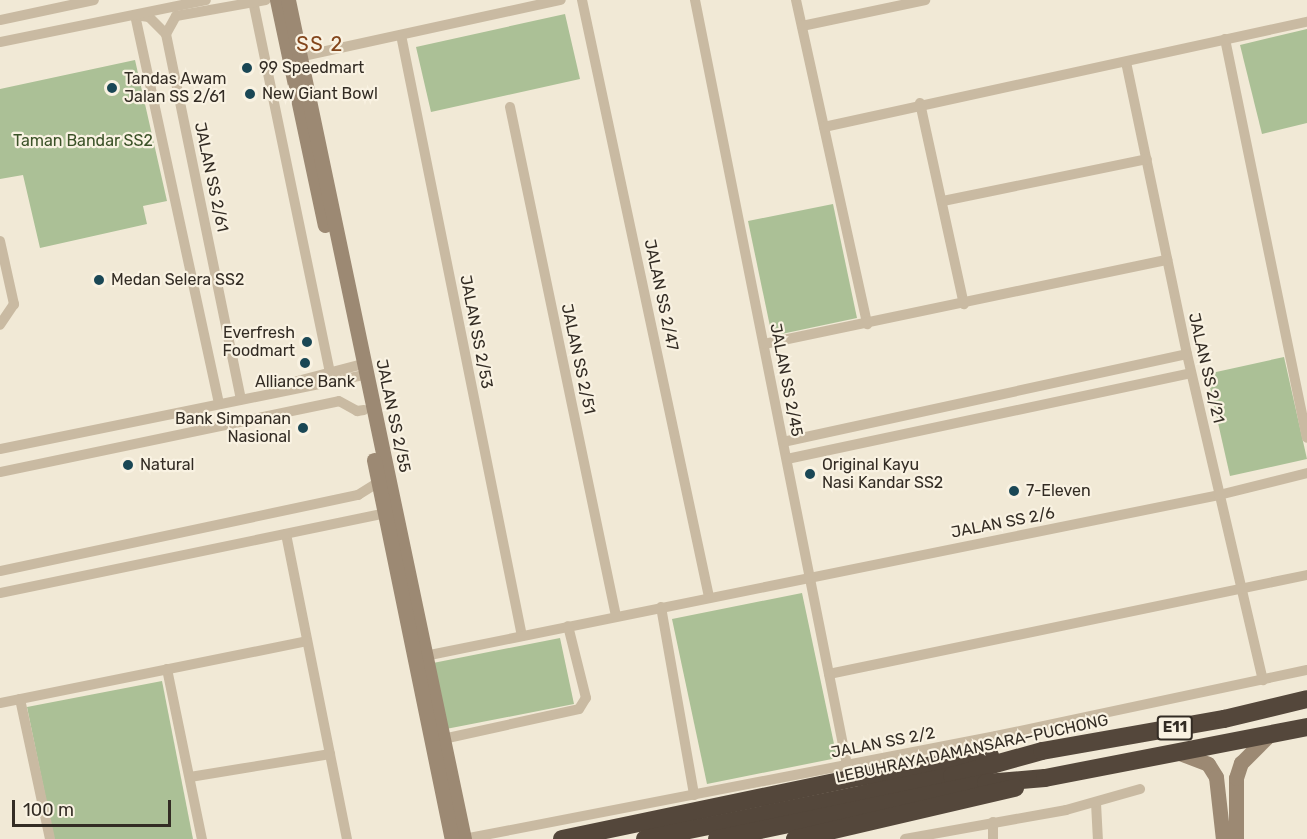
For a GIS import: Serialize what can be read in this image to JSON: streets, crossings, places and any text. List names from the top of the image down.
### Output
{
  "streets": {
    "highway": ["E11", "LEBUHRAYA DAMANSARA–PUCHONG"],
    "street": [
      "JALAN SS 2/61",
      "JALAN SS 2/47",
      "JALAN SS 2/53",
      "JALAN SS 2/51",
      "JALAN SS 2/21",
      "JALAN SS 2/45",
      "JALAN SS 2/55",
      "JALAN SS 2/6",
      "JALAN SS 2/2"
    ]
  },
  "crossings": [
    ["JALAN SS 2/47", "JALAN SS 2/6"],
    ["JALAN SS 2/53", "JALAN SS 2/6"],
    ["JALAN SS 2/51", "JALAN SS 2/6"],
    ["JALAN SS 2/21", "JALAN SS 2/6"],
    ["JALAN SS 2/21", "JALAN SS 2/2"],
    ["JALAN SS 2/45", "JALAN SS 2/6"],
    ["JALAN SS 2/45", "JALAN SS 2/2"],
    ["JALAN SS 2/55", "JALAN SS 2/6"],
    ["JALAN SS 2/55", "JALAN SS 2/2"]
  ],
  "districts": ["SS 2"],
  "parks": ["Taman Bandar SS2"],
  "places": [
    "99 Speedmart",
    "Tandas Awam Jalan SS 2/61",
    "New Giant Bowl",
    "Medan Selera SS2",
    "Everfresh Foodmart",
    "Alliance Bank",
    "Bank Simpanan Nasional",
    "Natural",
    "Original Kayu Nasi Kandar SS2",
    "7-Eleven"
  ],
  "scale_bar": "100 m"
}
